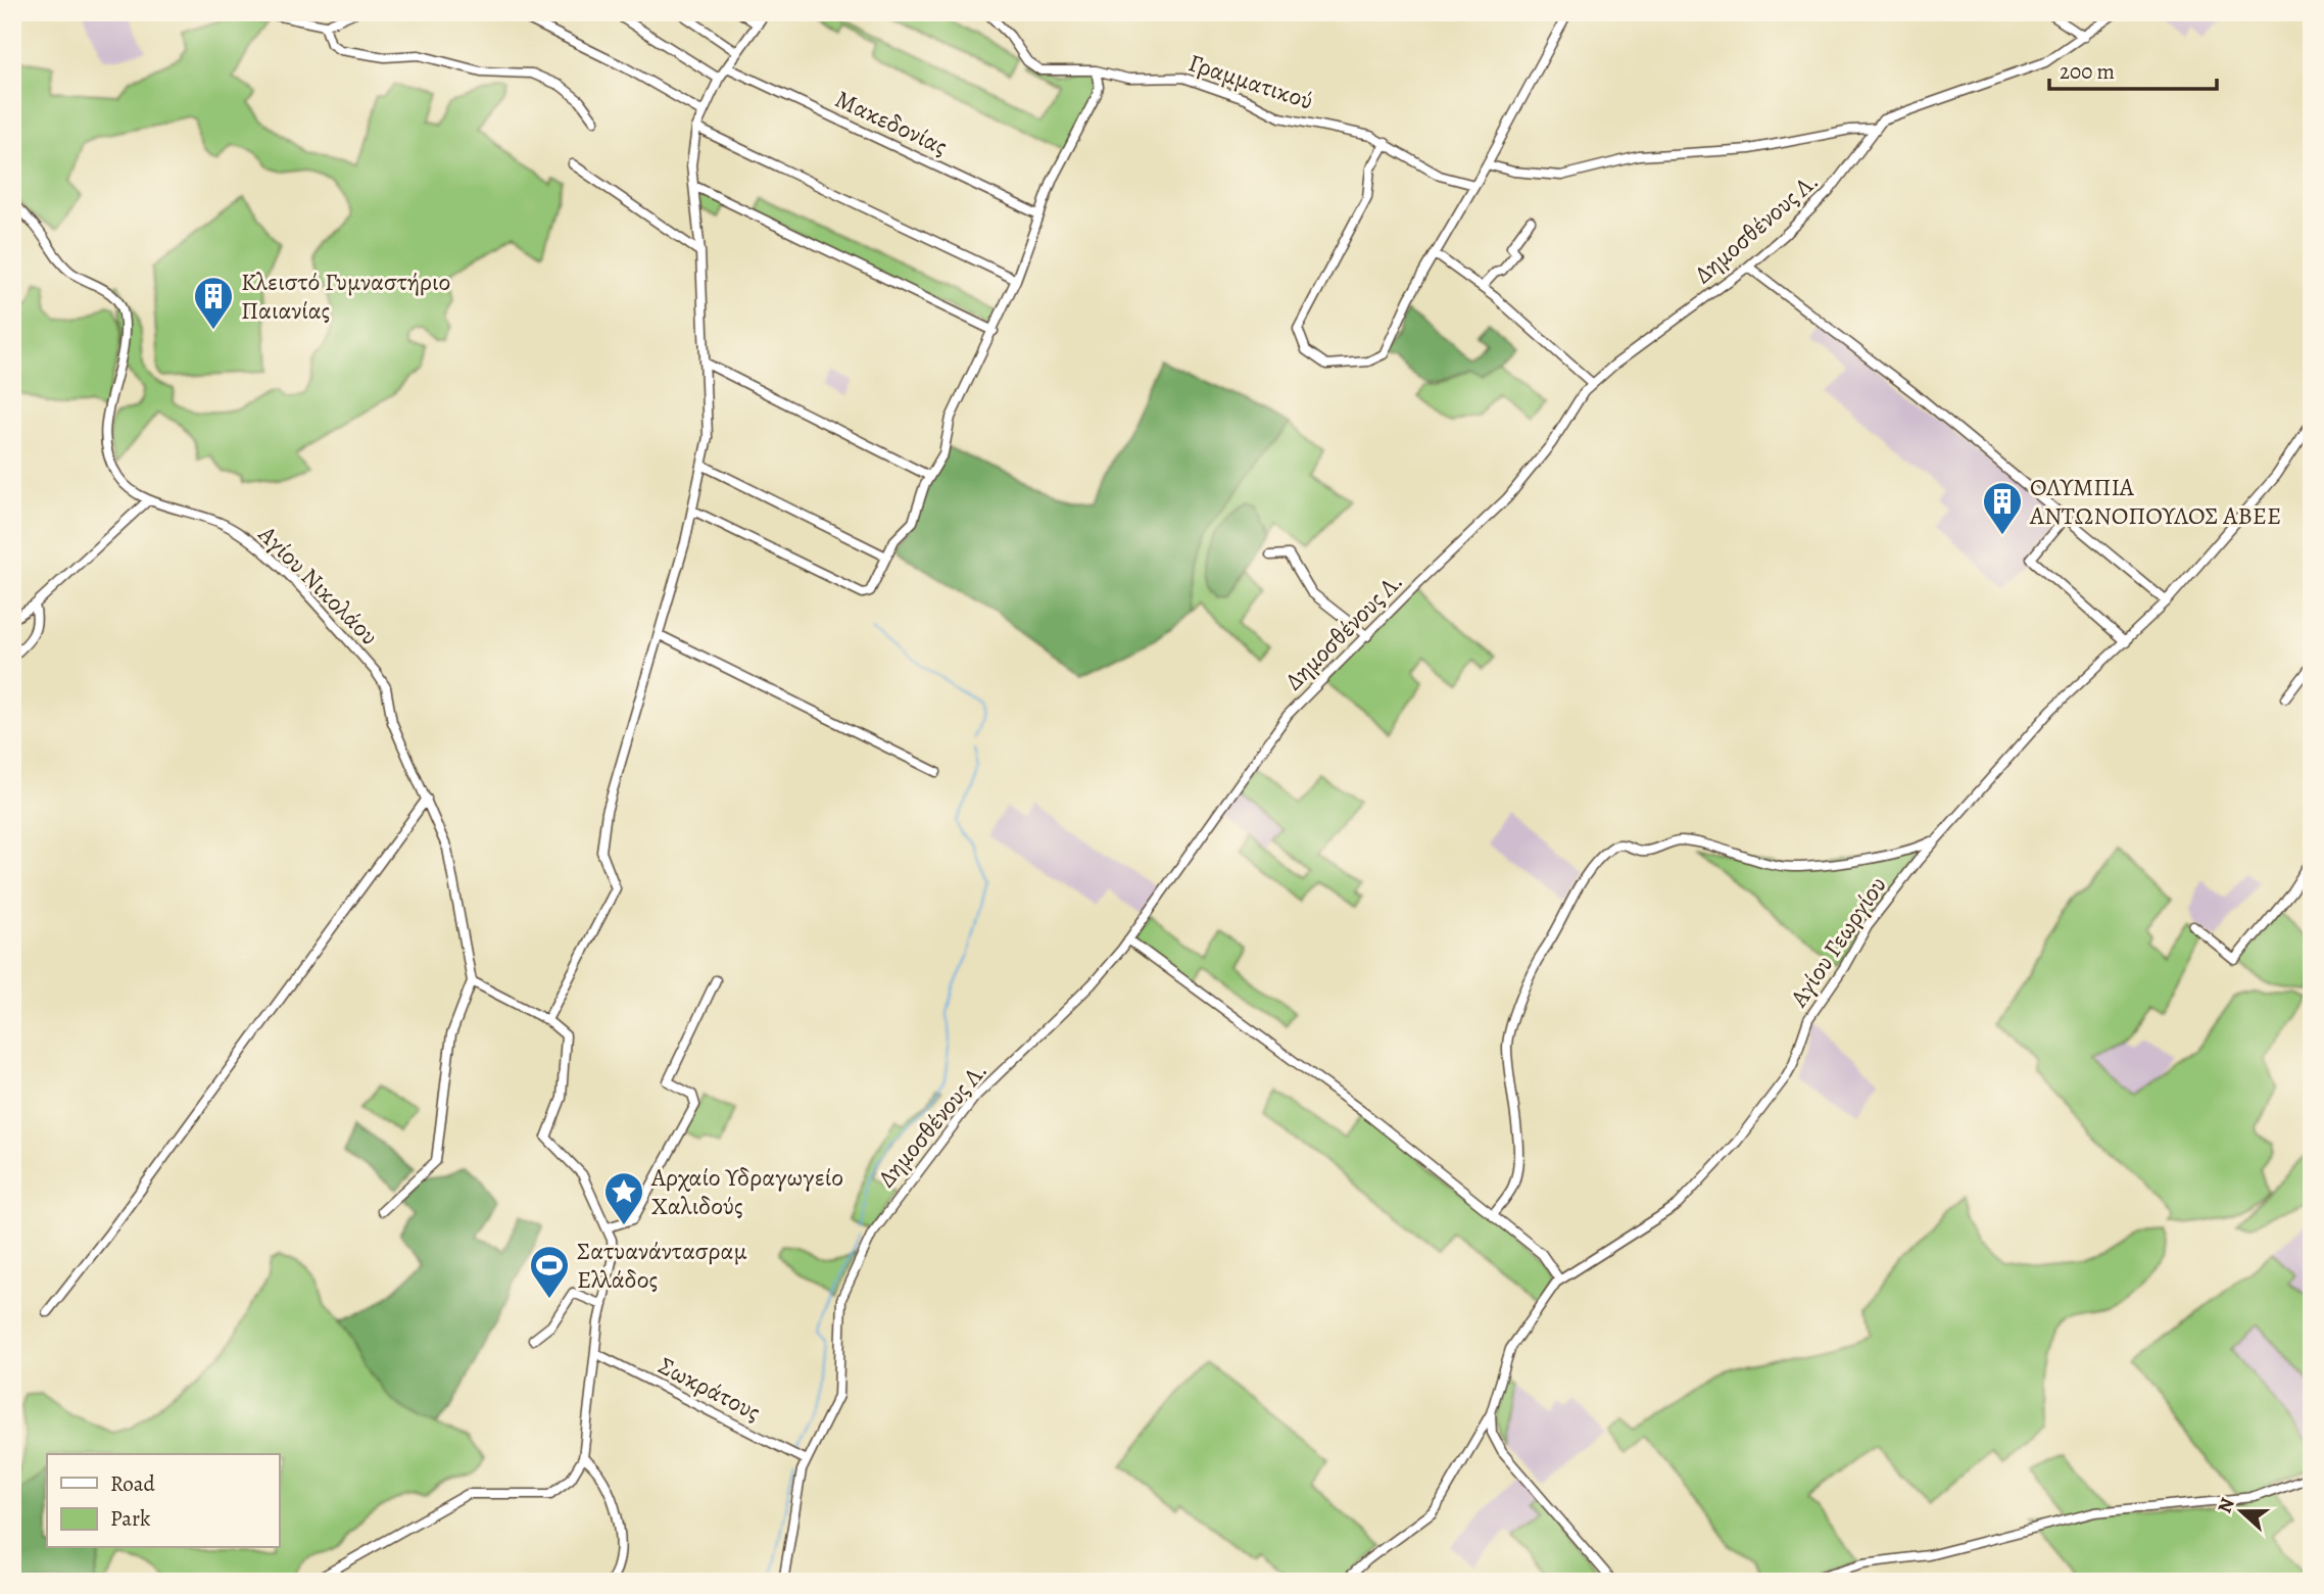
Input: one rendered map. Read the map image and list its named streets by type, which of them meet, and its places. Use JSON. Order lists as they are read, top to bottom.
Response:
{
  "streets": {
    "street": [
      "Γραμματικού",
      "Μακεδονίας",
      "Δημοσθένους Λ.",
      "Αγίου Νικολάου",
      "Αγίου Γεωργίου",
      "Σωκράτους"
    ]
  },
  "crossings": [
    ["Δημοσθένους Λ.", "Σωκράτους"]
  ],
  "places": {
    "building": ["Κλειστό Γυμναστήριο Παιανίας", "ΟΛΥΜΠΙΑ ΑΝΤΩΝΟΠΟΥΛΟΣ ΑΒΕΕ"],
    "place": ["Αρχαίο Υδραγωγείο Χαλιδούς"],
    "sports": ["Σατυανάντασραμ Ελλάδος"]
  },
  "legend": ["Road", "Park"],
  "scale_bar": "200 m",
  "north": "left"
}
